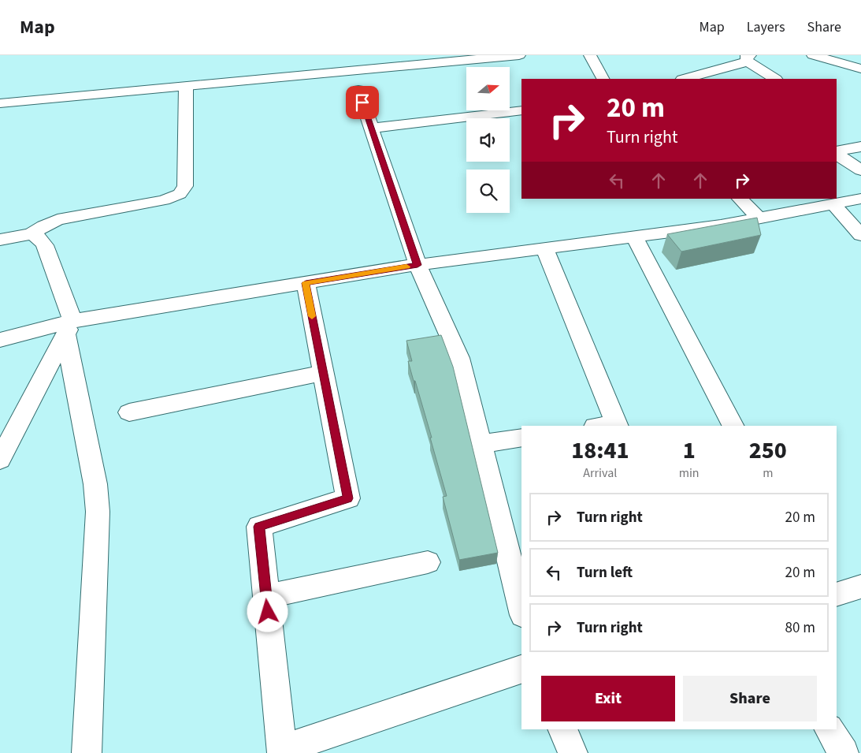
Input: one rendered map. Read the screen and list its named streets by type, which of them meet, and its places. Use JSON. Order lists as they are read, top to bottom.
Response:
{
  "north": "right",
  "page": {
    "header": "Map",
    "nav": ["Map", "Layers", "Share"],
    "turn": ["20 m", "Turn right"],
    "eta": [
      "18:41",
      "Arrival",
      "1",
      "min",
      "250",
      "m"
    ],
    "list": [
      {
        "name": "Turn right",
        "value": "20 m"
      },
      {
        "name": "Turn left",
        "value": "20 m"
      },
      {
        "name": "Turn right",
        "value": "80 m"
      }
    ],
    "buttons": ["Exit", "Share"]
  }
}
